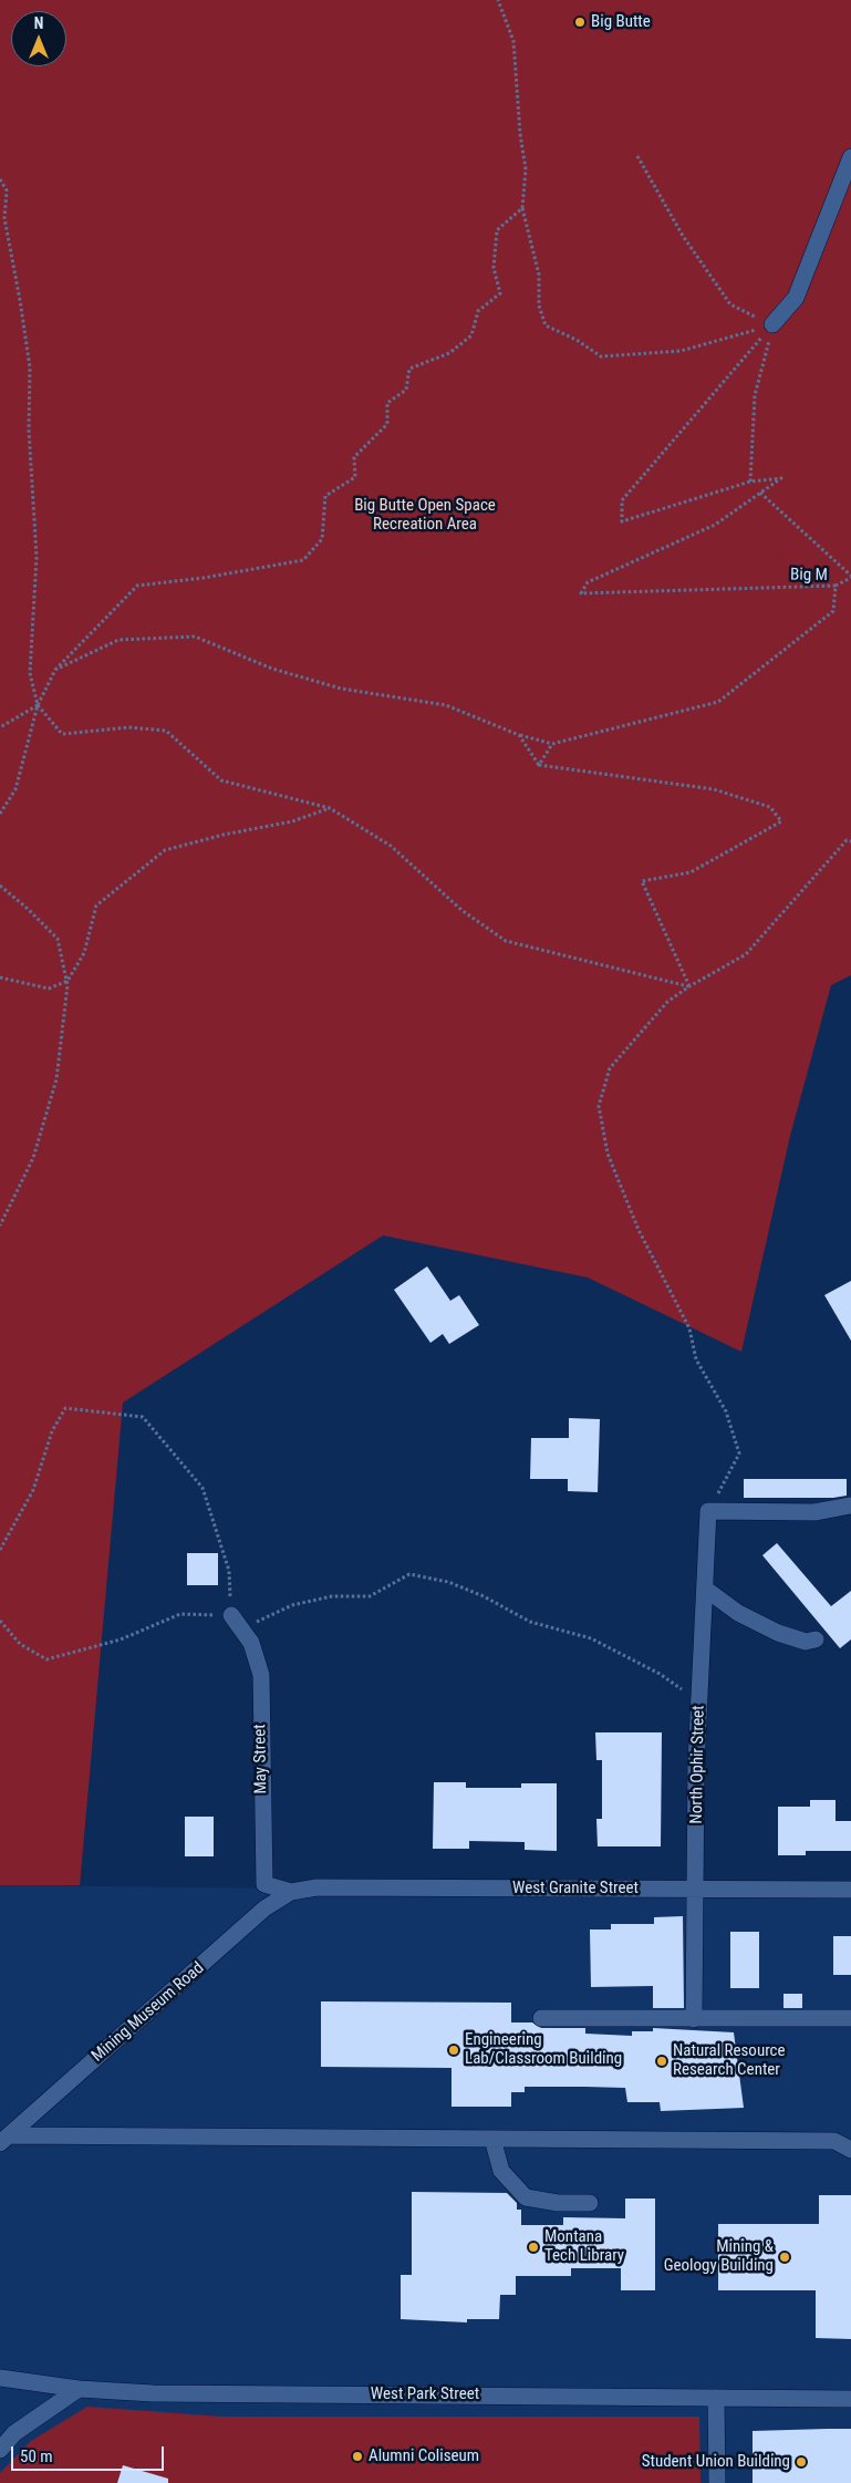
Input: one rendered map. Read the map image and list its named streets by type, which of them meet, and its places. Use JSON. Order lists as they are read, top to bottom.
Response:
{
  "streets": {
    "street": [
      "May Street",
      "North Ophir Street",
      "West Granite Street",
      "Mining Museum Road",
      "West Park Street"
    ],
    "path": ["Big M"]
  },
  "crossings": [
    ["May Street", "West Granite Street"],
    ["May Street", "Mining Museum Road"],
    ["North Ophir Street", "West Granite Street"],
    ["West Granite Street", "Mining Museum Road"]
  ],
  "parks": ["Big Butte Open Space Recreation Area"],
  "places": [
    "Big Butte",
    "Engineering Lab/Classroom Building",
    "Natural Resource Research Center",
    "Montana Tech Library",
    "Mining & Geology Building",
    "Alumni Coliseum",
    "Student Union Building"
  ],
  "scale_bar": "50 m",
  "north": "top"
}
